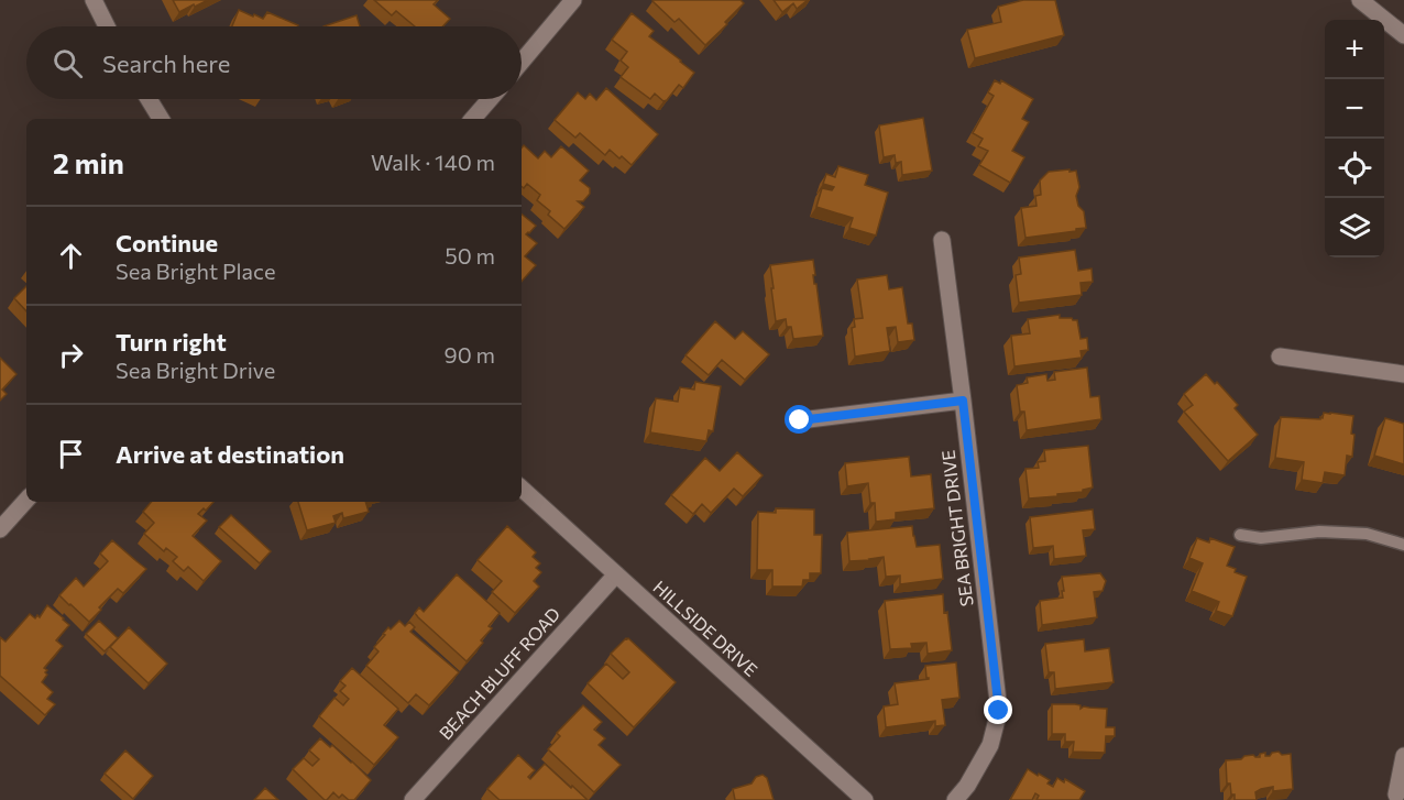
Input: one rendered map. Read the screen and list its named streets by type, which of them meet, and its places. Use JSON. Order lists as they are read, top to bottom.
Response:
{
  "streets": {
    "street": ["SEA BRIGHT DRIVE", "HILLSIDE DRIVE", "BEACH BLUFF ROAD"]
  },
  "crossings": [
    ["HILLSIDE DRIVE", "BEACH BLUFF ROAD"]
  ],
  "page": {
    "map_buttons": ["+", "−"],
    "search": "Search here",
    "heading": ["2 min", "Walk · 140 m"],
    "list": [
      ["Continue", "Sea Bright Place", "50 m"],
      ["Turn right", "Sea Bright Drive", "90 m"],
      "Arrive at destination"
    ]
  }
}
